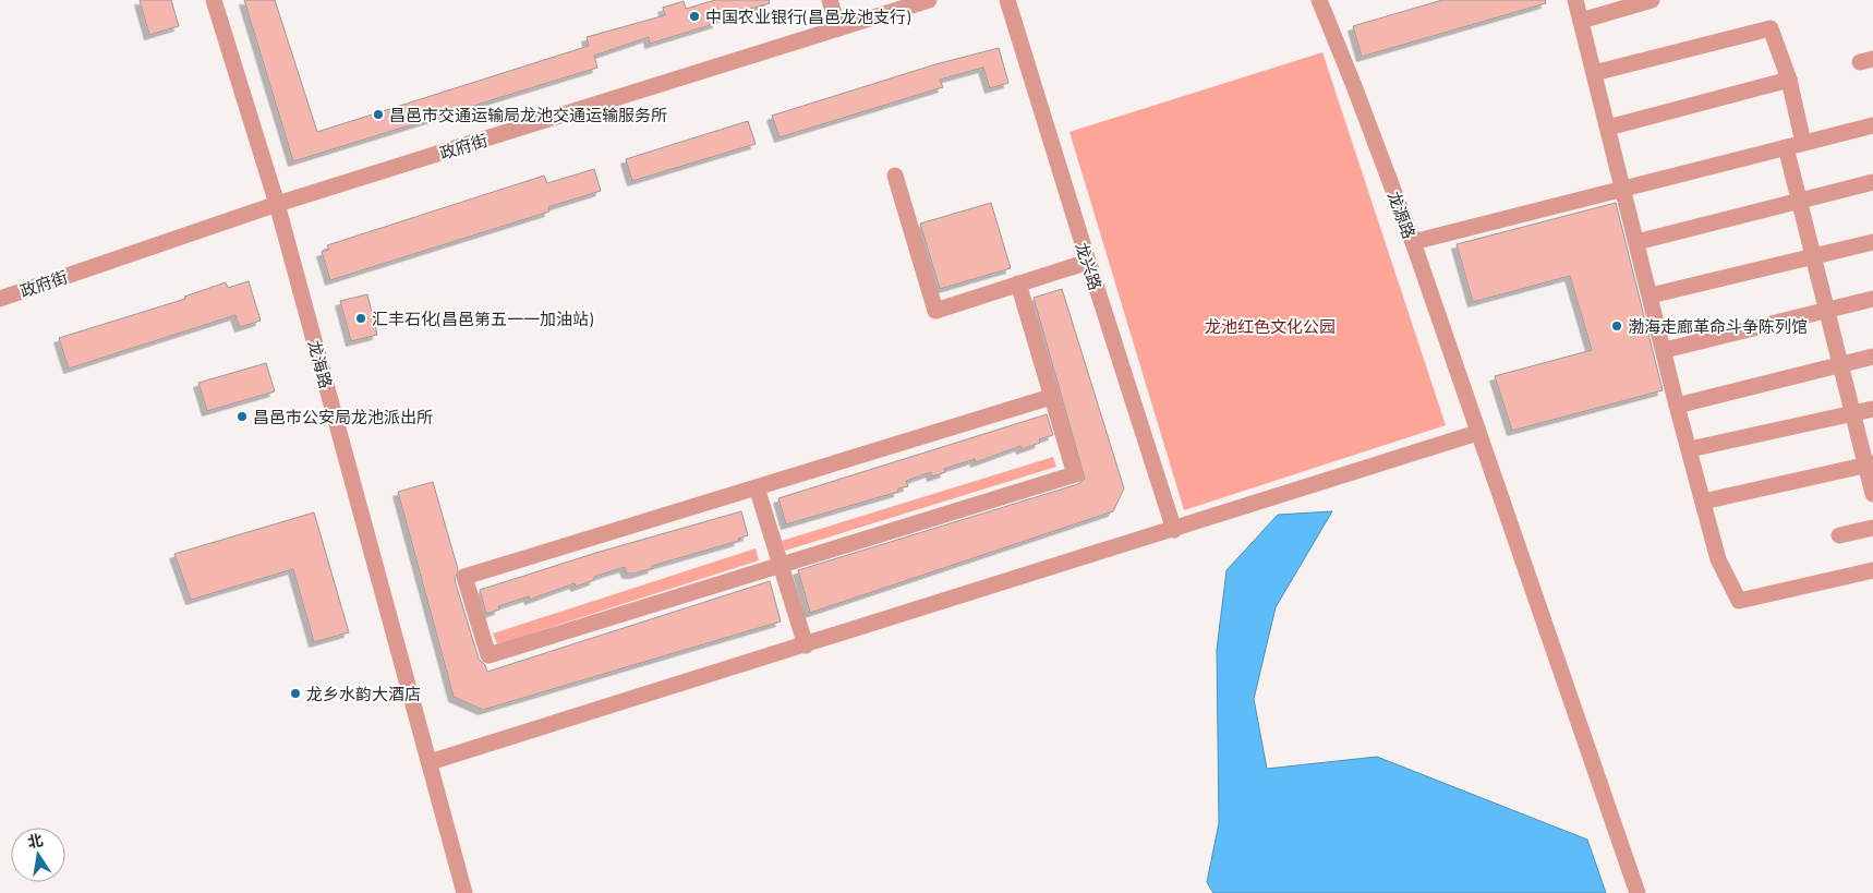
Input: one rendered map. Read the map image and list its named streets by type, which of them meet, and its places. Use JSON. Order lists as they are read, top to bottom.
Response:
{
  "streets": {
    "street": [
      "政府街",
      "龙源路",
      "龙兴路",
      "龙海路"
    ]
  },
  "crossings": [
    ["政府街", "龙海路"]
  ],
  "parks": ["龙池红色文化公园"],
  "places": [
    "中国农业银行(昌邑龙池支行)",
    "昌邑市交通运输局龙池交通运输服务所",
    "汇丰石化(昌邑第五一一加油站)",
    "渤海走廊革命斗争陈列馆",
    "昌邑市公安局龙池派出所",
    "龙乡水韵大酒店"
  ],
  "north": "top"
}
